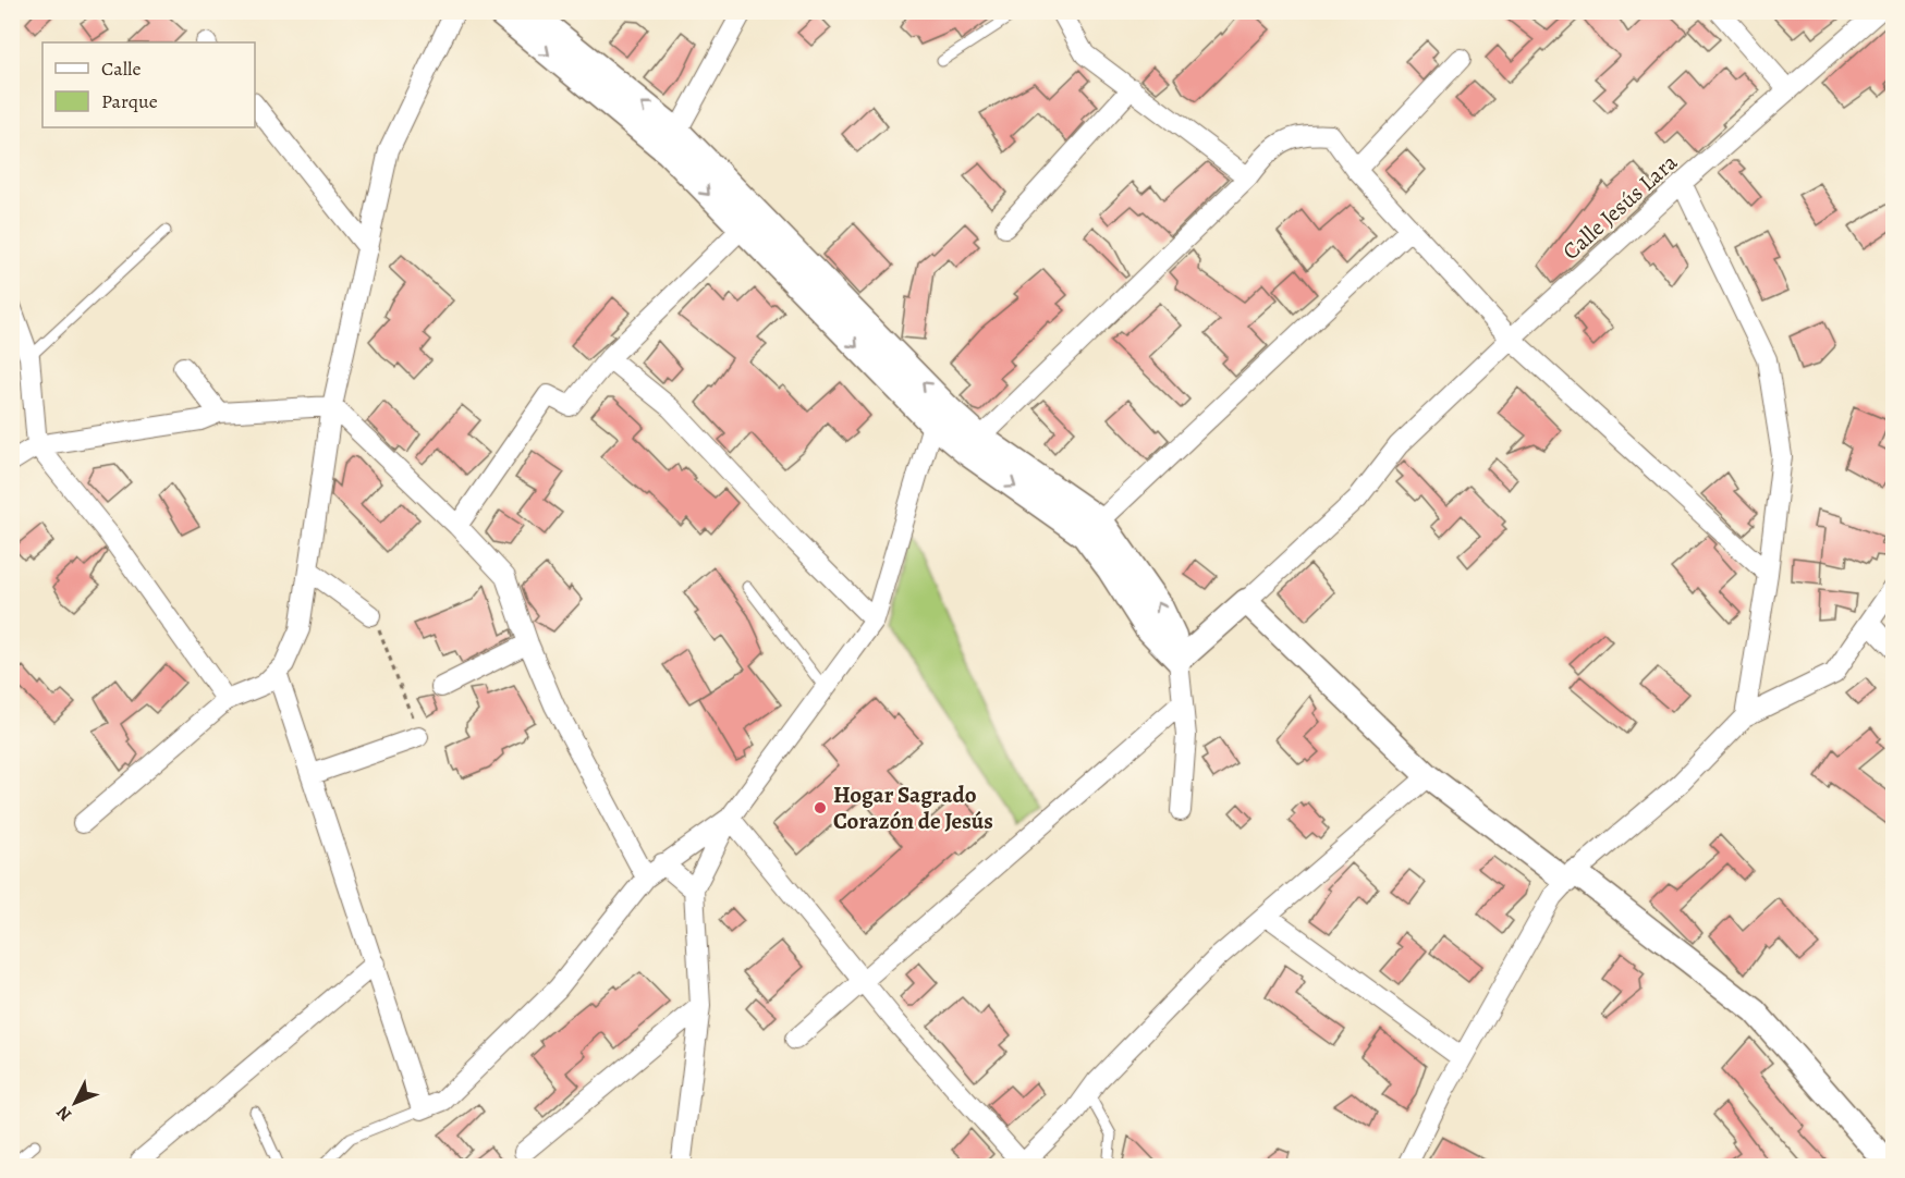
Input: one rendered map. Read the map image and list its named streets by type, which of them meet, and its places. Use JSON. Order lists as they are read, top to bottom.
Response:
{
  "streets": {
    "street": ["Calle Jesús Lara"]
  },
  "places": ["Hogar Sagrado Corazón de Jesús"],
  "legend": ["Calle", "Parque"],
  "north": "bottom left"
}
